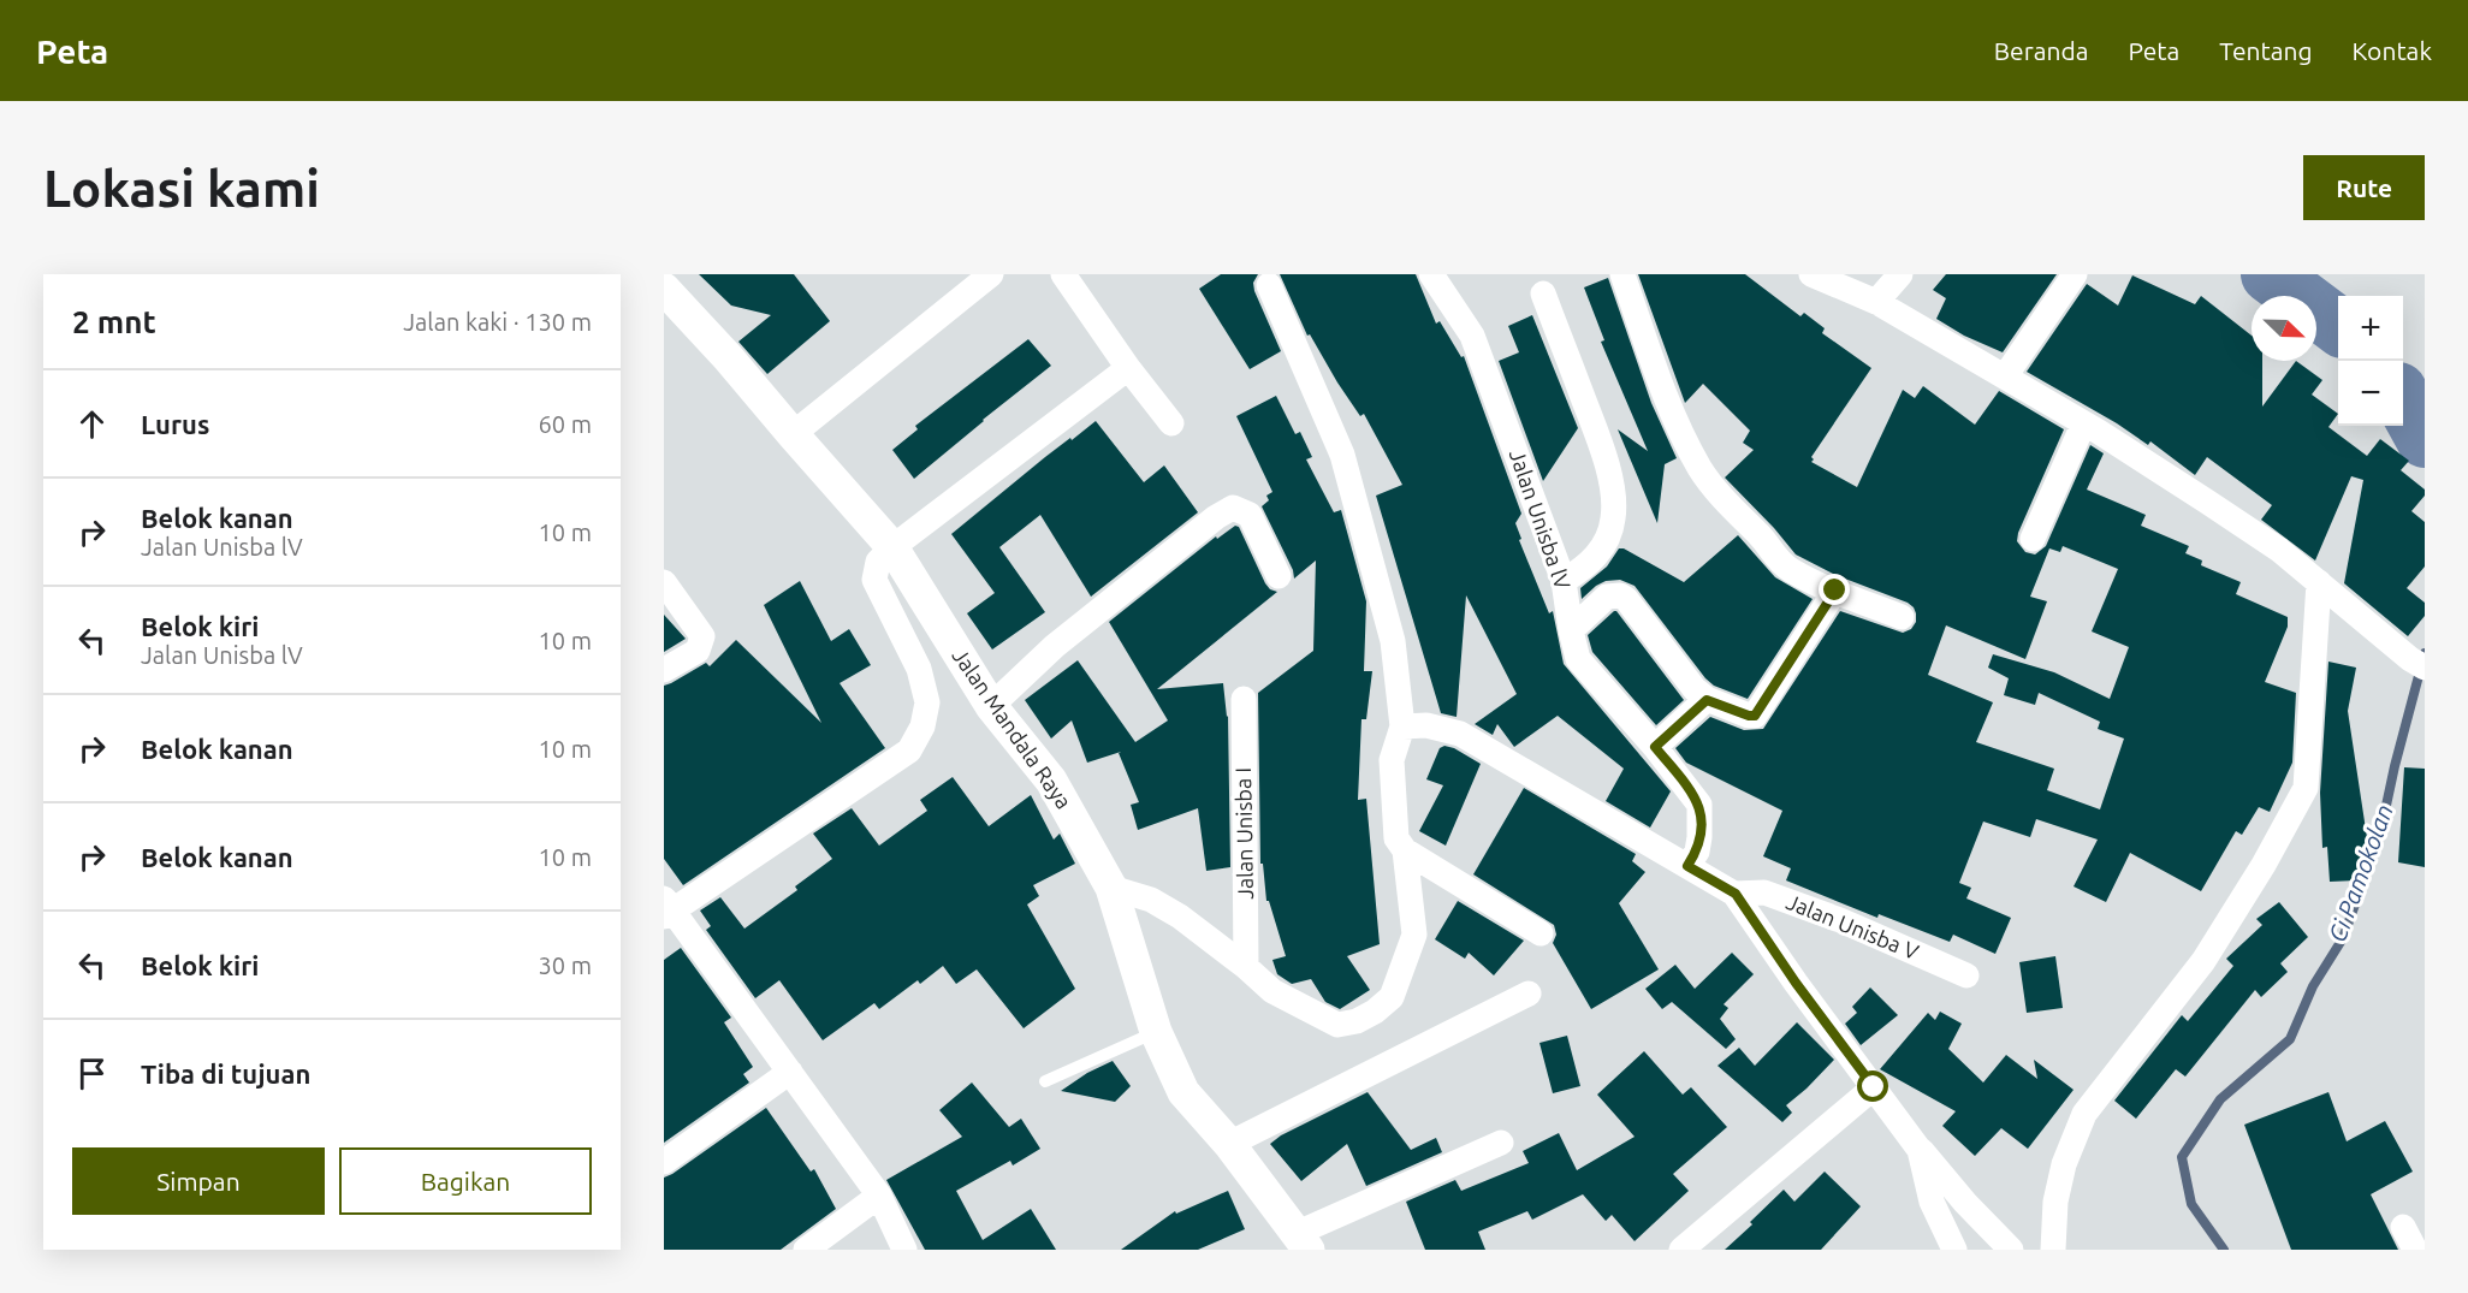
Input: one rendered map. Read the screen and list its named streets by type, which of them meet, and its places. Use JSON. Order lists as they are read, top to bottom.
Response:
{
  "streets": {
    "street": [
      "Jalan Unisba lV",
      "Jalan Mandala Raya",
      "Jalan Unisba I",
      "Jalan Unisba V"
    ]
  },
  "water": ["Ci Pamokolan"],
  "north": "bottom right",
  "page": {
    "header": "Peta",
    "nav": [
      "Beranda",
      "Peta",
      "Tentang",
      "Kontak"
    ],
    "buttons": [
      "Rute",
      ["Simpan", "Bagikan"]
    ],
    "title": "Lokasi kami",
    "heading": ["2 mnt", "Jalan kaki · 130 m"],
    "map_buttons": ["+", "−"],
    "list": [
      ["Lurus", "60 m"],
      ["Belok kanan", "Jalan Unisba lV", "10 m"],
      ["Belok kiri", "Jalan Unisba lV", "10 m"],
      ["Belok kanan", "10 m"],
      ["Belok kanan", "10 m"],
      ["Belok kiri", "30 m"],
      "Tiba di tujuan"
    ]
  }
}
